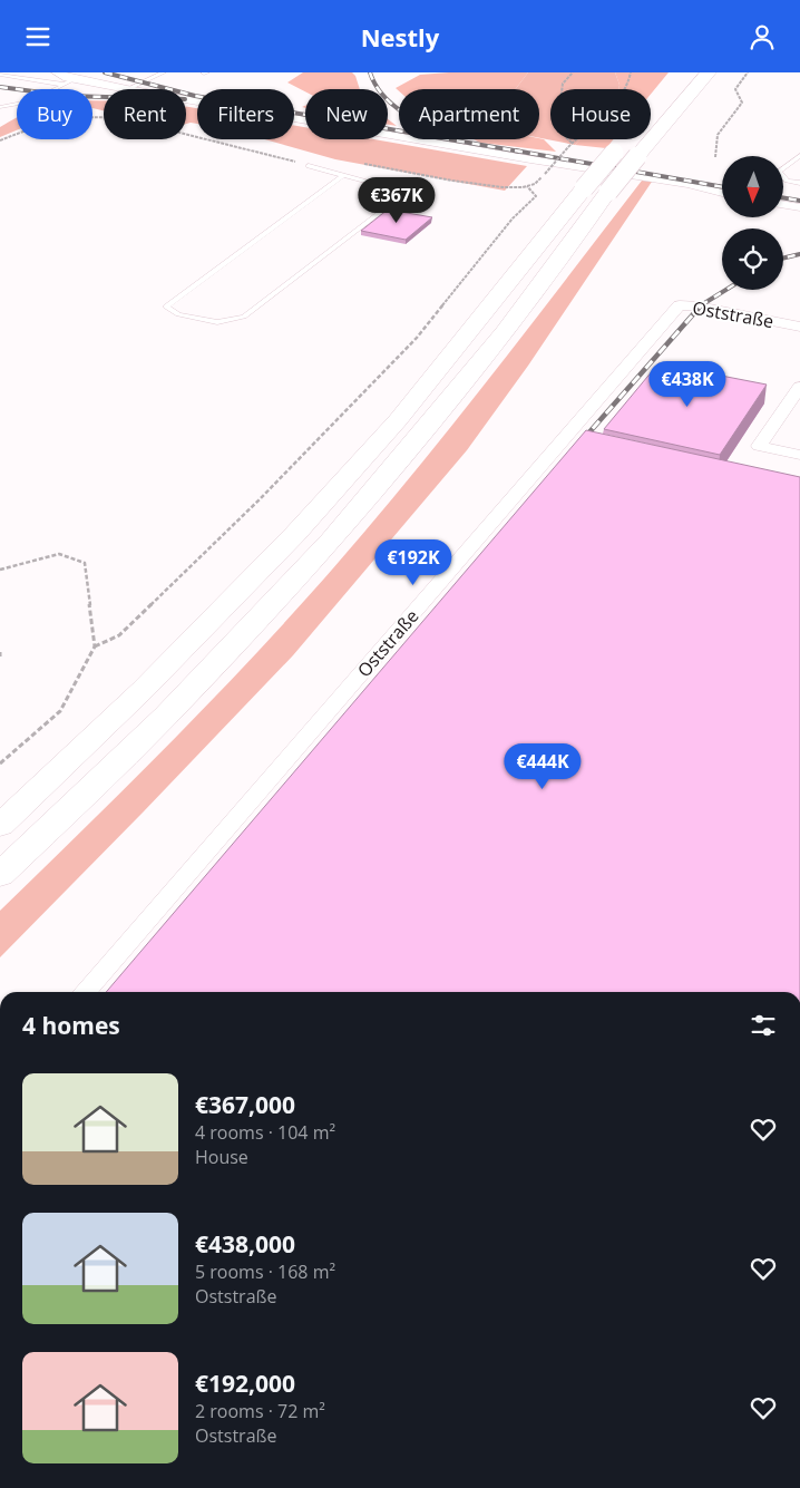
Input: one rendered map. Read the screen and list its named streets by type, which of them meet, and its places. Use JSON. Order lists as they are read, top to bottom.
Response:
{
  "streets": {
    "street": ["Oststraße"]
  },
  "north": "bottom",
  "page": {
    "header": "Nestly",
    "chip": [
      "Buy",
      "Rent",
      "Filters",
      "New",
      "Apartment",
      "House"
    ],
    "price": [
      "€367K",
      "€438K",
      "€192K",
      "€444K"
    ],
    "heading": "4 homes",
    "list": [
      {
        "name": "€367,000",
        "note": "4 rooms · 104 m² · House"
      },
      {
        "name": "€438,000",
        "note": "5 rooms · 168 m² · Oststraße"
      },
      {
        "name": "€192,000",
        "note": "2 rooms · 72 m² · Oststraße"
      }
    ]
  }
}
